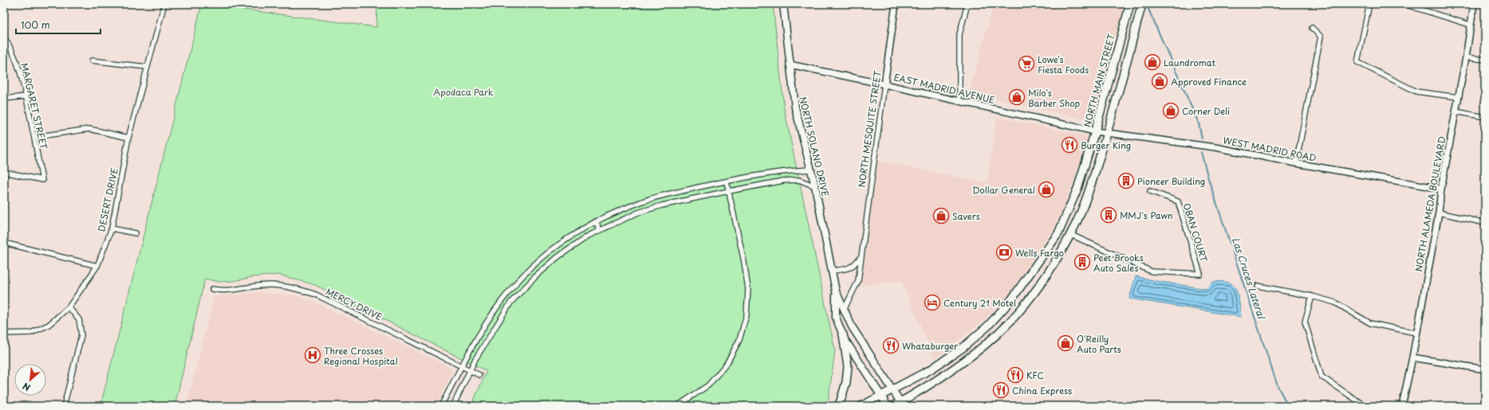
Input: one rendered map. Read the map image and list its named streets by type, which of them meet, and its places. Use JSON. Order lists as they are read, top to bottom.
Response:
{
  "streets": {
    "main road": ["NORTH MAIN STREET", "NORTH SOLANO DRIVE"],
    "street": [
      "EAST MADRID AVENUE",
      "MARGARET STREET",
      "NORTH MESQUITE STREET",
      "WEST MADRID ROAD",
      "DESERT DRIVE",
      "NORTH ALAMEDA BOULEVARD",
      "OBAN COURT",
      "MERCY DRIVE"
    ]
  },
  "crossings": [
    ["NORTH MAIN STREET", "EAST MADRID AVENUE"],
    ["NORTH MAIN STREET", "NORTH SOLANO DRIVE"],
    ["NORTH MAIN STREET", "WEST MADRID ROAD"],
    ["EAST MADRID AVENUE", "NORTH MESQUITE STREET"],
    ["EAST MADRID AVENUE", "NORTH SOLANO DRIVE"],
    ["EAST MADRID AVENUE", "WEST MADRID ROAD"],
    ["NORTH MESQUITE STREET", "NORTH SOLANO DRIVE"],
    ["WEST MADRID ROAD", "NORTH ALAMEDA BOULEVARD"]
  ],
  "water": ["Las Cruces Lateral"],
  "parks": ["Apodaca Park"],
  "places": {
    "shop": [
      "Laundromat",
      "Approved Finance",
      "Milo's Barber Shop",
      "Corner Deli",
      "Dollar General",
      "Savers",
      "O'Reilly Auto Parts"
    ],
    "supermarket": ["Lowe's Fiesta Foods"],
    "restaurant": [
      "Burger King",
      "Whataburger",
      "KFC",
      "China Express"
    ],
    "building": ["Pioneer Building", "MMJ's Pawn", "Peet Brooks Auto Sales"],
    "bank": ["Wells Fargo"],
    "hotel": ["Century 21 Motel"],
    "hospital": ["Three Crosses Regional Hospital"]
  },
  "scale_bar": "100 m",
  "north": "bottom left"
}
